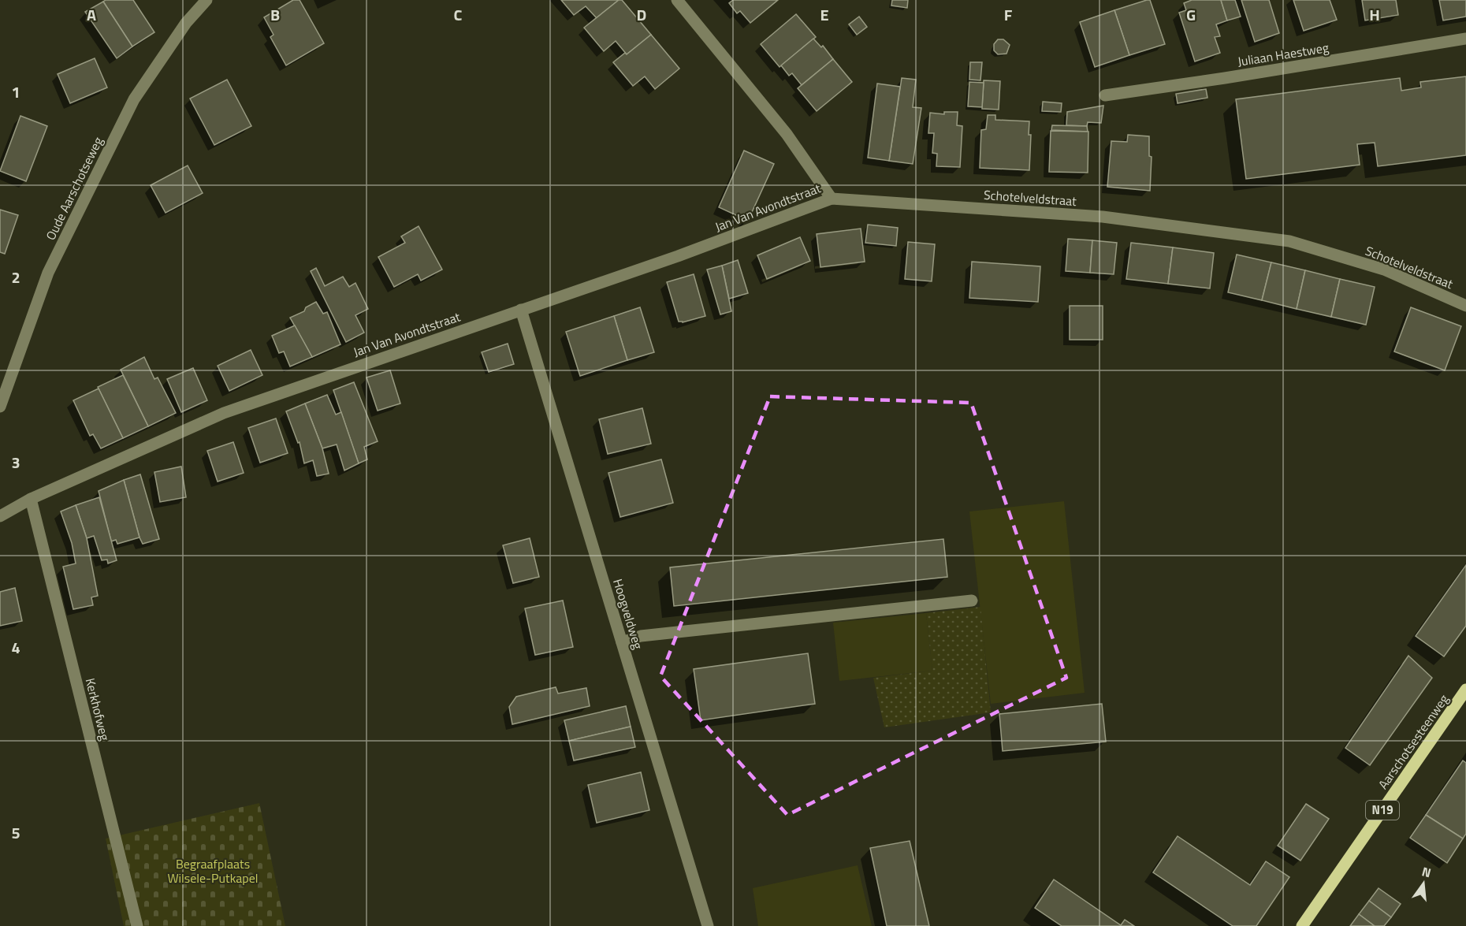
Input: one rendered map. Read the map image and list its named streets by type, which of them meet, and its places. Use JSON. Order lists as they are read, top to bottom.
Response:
{
  "streets": {
    "main road": ["Aarschotsesteenweg", "N19"],
    "street": [
      "Juliaan Haestweg",
      "Oude Aarschotseweg",
      "Schotelveldstraat",
      "Jan Van Avondtstraat",
      "Hoogveldweg",
      "Kerkhofweg"
    ]
  },
  "crossings": [
    ["Schotelveldstraat", "Jan Van Avondtstraat"],
    ["Jan Van Avondtstraat", "Hoogveldweg"],
    ["Jan Van Avondtstraat", "Kerkhofweg"]
  ],
  "parks": ["Begraafplaats Wilsele-Putkapel"],
  "north": "top",
  "grid": {
    "columns": [
      "A",
      "B",
      "C",
      "D",
      "E",
      "F",
      "G",
      "H"
    ],
    "rows": [
      "1",
      "2",
      "3",
      "4",
      "5"
    ]
  }
}
